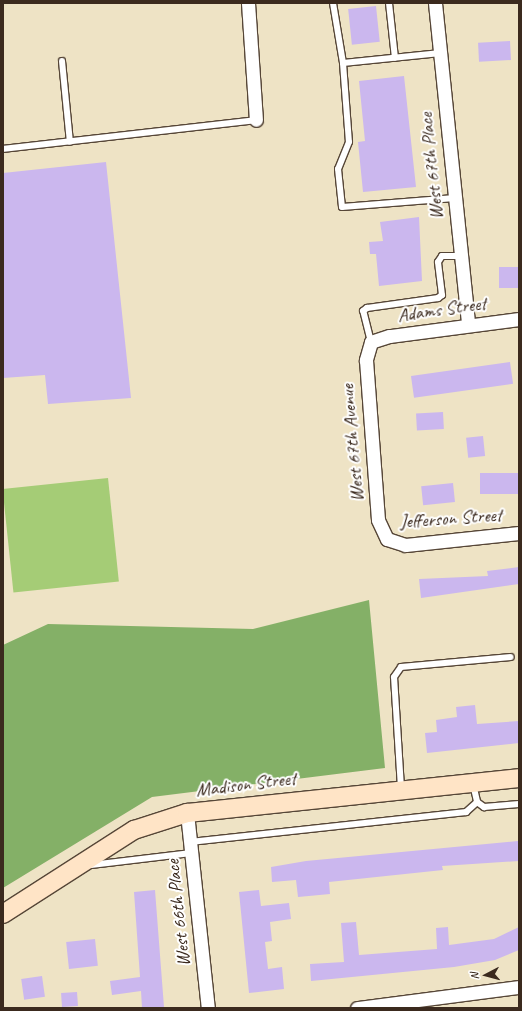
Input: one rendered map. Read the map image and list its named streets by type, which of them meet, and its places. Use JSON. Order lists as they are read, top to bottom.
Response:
{
  "streets": {
    "street": [
      "West 67th Place",
      "Adams Street",
      "West 67th Avenue",
      "Jefferson Street",
      "Madison Street",
      "West 66th Place"
    ]
  },
  "crossings": [
    ["West 67th Place", "Adams Street"],
    ["Adams Street", "West 67th Avenue"],
    ["West 67th Avenue", "Jefferson Street"],
    ["Madison Street", "West 66th Place"]
  ],
  "north": "left"
}
